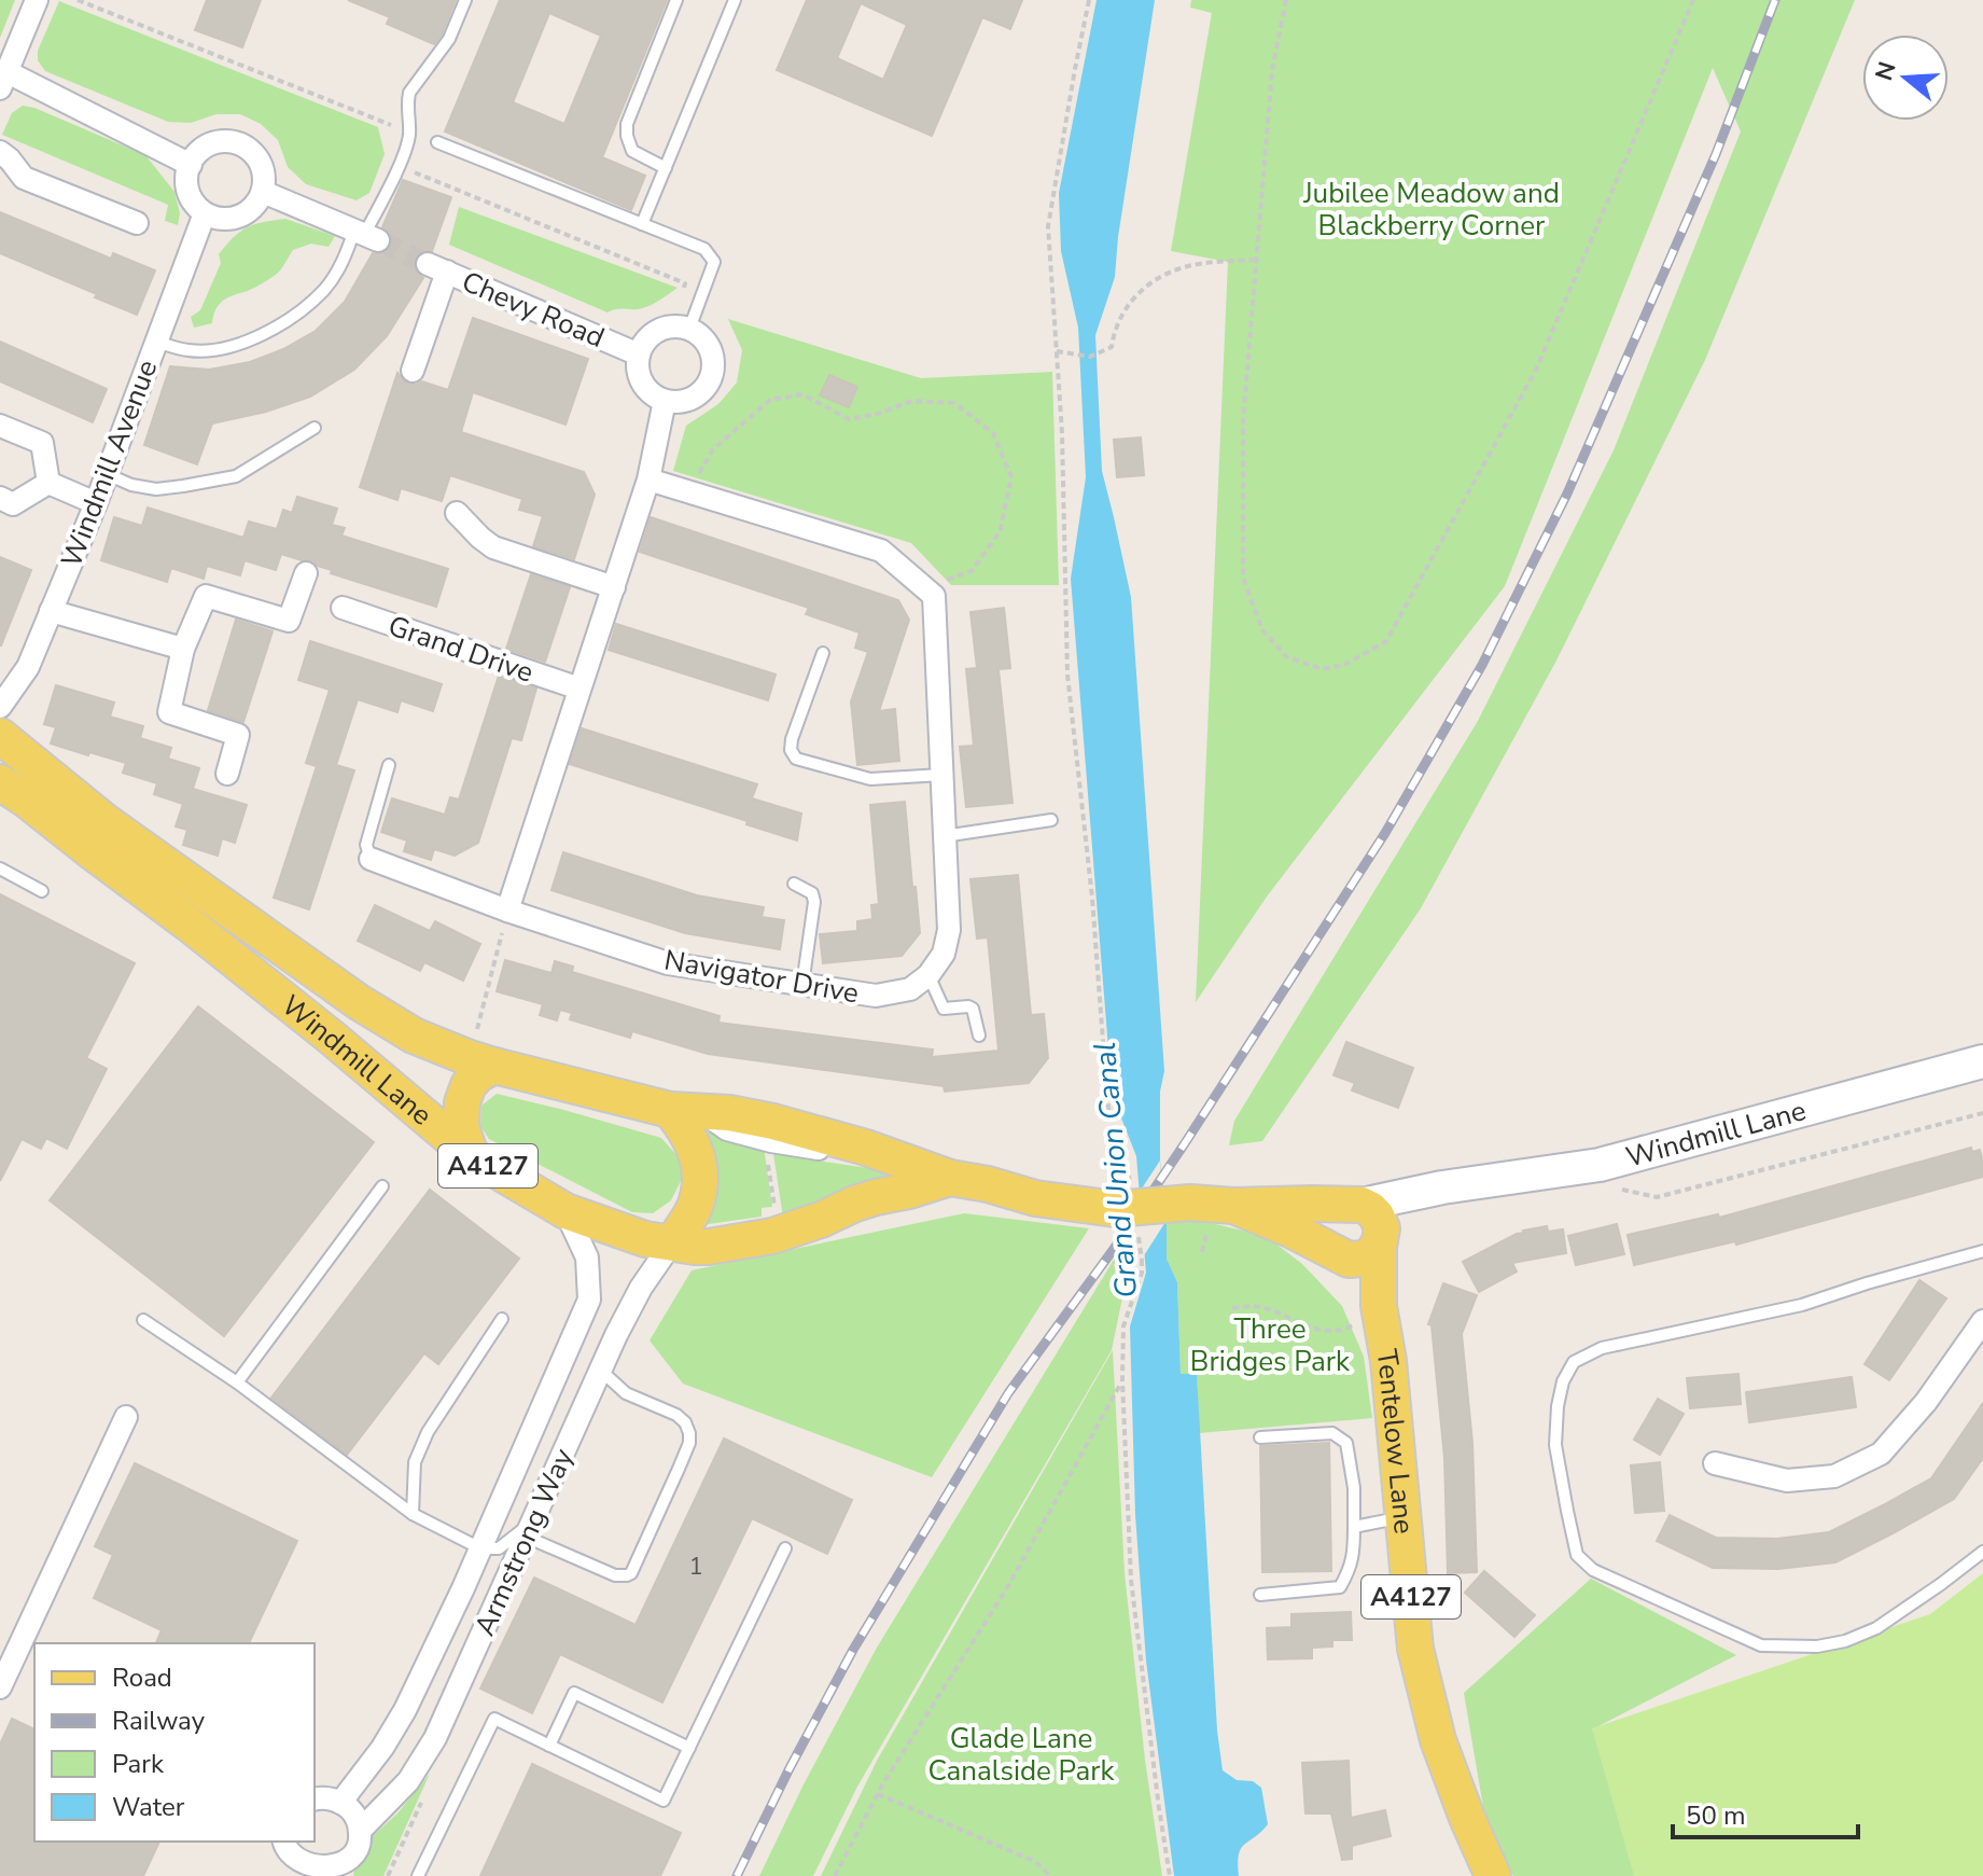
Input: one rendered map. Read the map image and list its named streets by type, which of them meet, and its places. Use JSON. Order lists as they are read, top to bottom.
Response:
{
  "streets": {
    "main road": ["Windmill Lane", "A4127", "Tentelow Lane"],
    "street": [
      "Chevy Road",
      "Windmill Avenue",
      "Grand Drive",
      "Navigator Drive",
      "Armstrong Way"
    ]
  },
  "crossings": [
    ["Windmill Lane", "Tentelow Lane"],
    ["Windmill Lane", "Armstrong Way"]
  ],
  "water": ["Grand Union Canal"],
  "parks": ["Jubilee Meadow and Blackberry Corner", "Three Bridges Park", "Glade Lane Canalside Park"],
  "house_numbers": ["1"],
  "legend": [
    "Road",
    "Railway",
    "Park",
    "Water"
  ],
  "scale_bar": "50 m",
  "north": "left"
}
